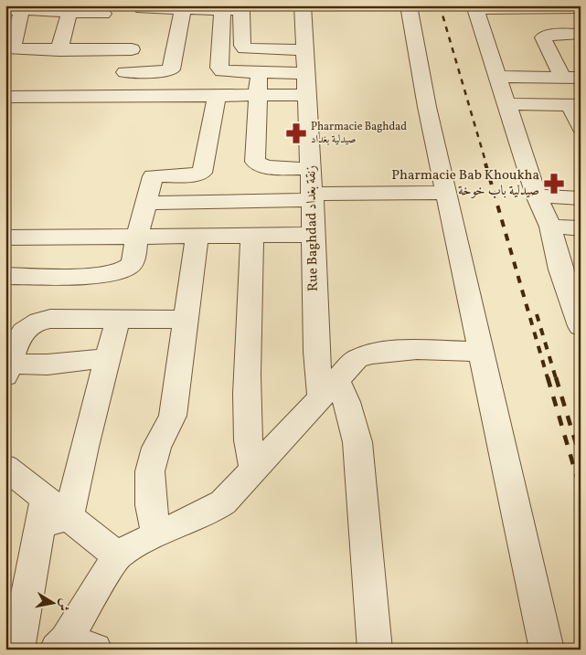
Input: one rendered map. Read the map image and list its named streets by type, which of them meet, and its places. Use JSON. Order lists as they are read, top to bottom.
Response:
{
  "streets": {
    "street": ["Rue Baghdad زنقة بغداد"]
  },
  "places": {
    "pharmacy": ["Pharmacie Baghdad صيدلية بغداد", "Pharmacie Bab Khoukha صيدلية باب خوخة"]
  },
  "north": "right"
}
